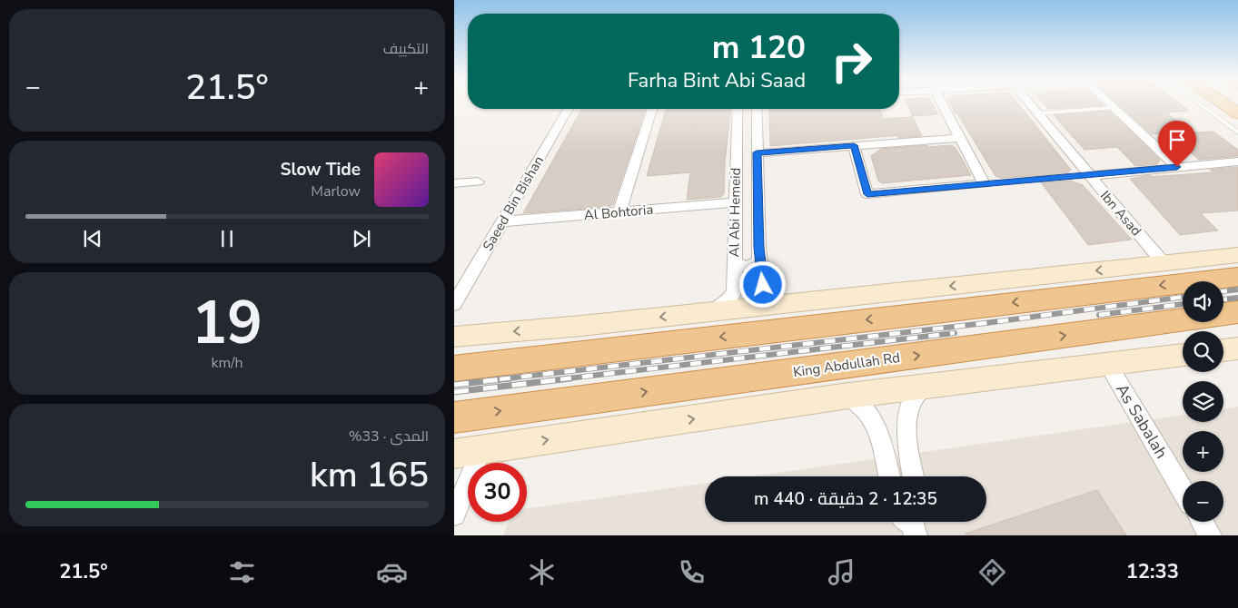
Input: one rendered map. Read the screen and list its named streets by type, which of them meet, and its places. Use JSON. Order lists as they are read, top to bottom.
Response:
{
  "streets": {
    "highway": ["King Abdullah Rd"],
    "street": [
      "Saeed Bin Bishan",
      "Al Bohtoria",
      "Al Abi Hemeid",
      "Ibn Asad",
      "As Sabalah"
    ]
  },
  "crossings": [
    ["Saeed Bin Bishan", "Al Bohtoria"],
    ["Al Bohtoria", "Al Abi Hemeid"]
  ],
  "page": {
    "tile": [
      "التكييف",
      ["19", "km/h"],
      ["المدى · 33%", "165 km"]
    ],
    "turn": ["120 m", "Farha Bint Abi Saad"],
    "heat": ["−", "21.5°", "+"],
    "song": ["Slow Tide", "Marlow"],
    "map_buttons": ["+", "−"],
    "limit": "30",
    "trip": "12:35 · 2 دقيقة · 440 m",
    "tabs": ["12:33", "21.5°"]
  }
}
